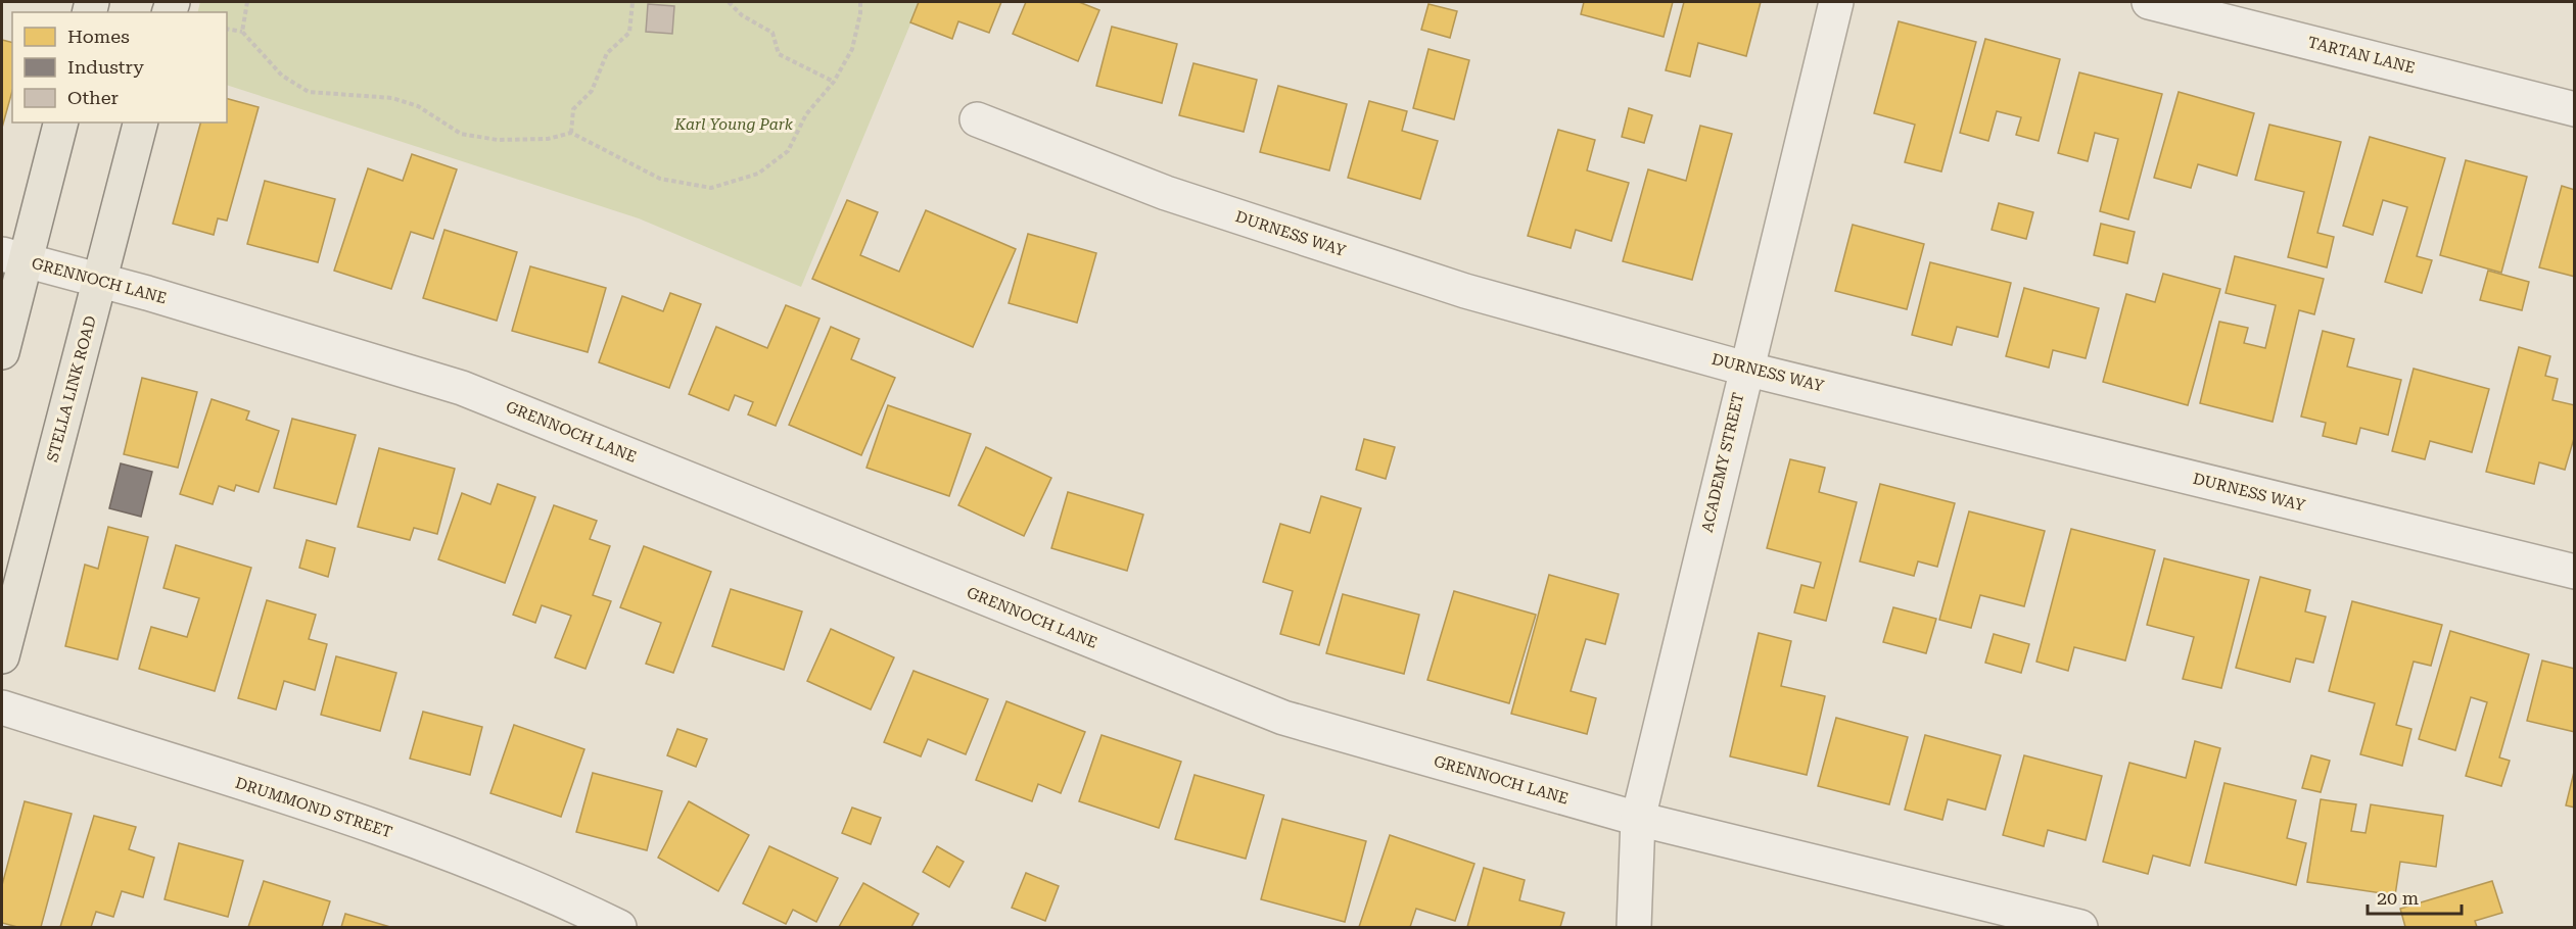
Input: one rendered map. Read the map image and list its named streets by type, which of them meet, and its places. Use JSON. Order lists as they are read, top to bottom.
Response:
{
  "streets": {
    "main road": ["STELLA LINK ROAD"],
    "street": [
      "TARTAN LANE",
      "DURNESS WAY",
      "GRENNOCH LANE",
      "ACADEMY STREET",
      "DRUMMOND STREET"
    ]
  },
  "crossings": [
    ["DURNESS WAY", "ACADEMY STREET"],
    ["GRENNOCH LANE", "STELLA LINK ROAD"],
    ["GRENNOCH LANE", "ACADEMY STREET"]
  ],
  "parks": ["Karl Young Park"],
  "legend": ["Homes", "Industry", "Other"],
  "scale_bar": "20 m"
}
